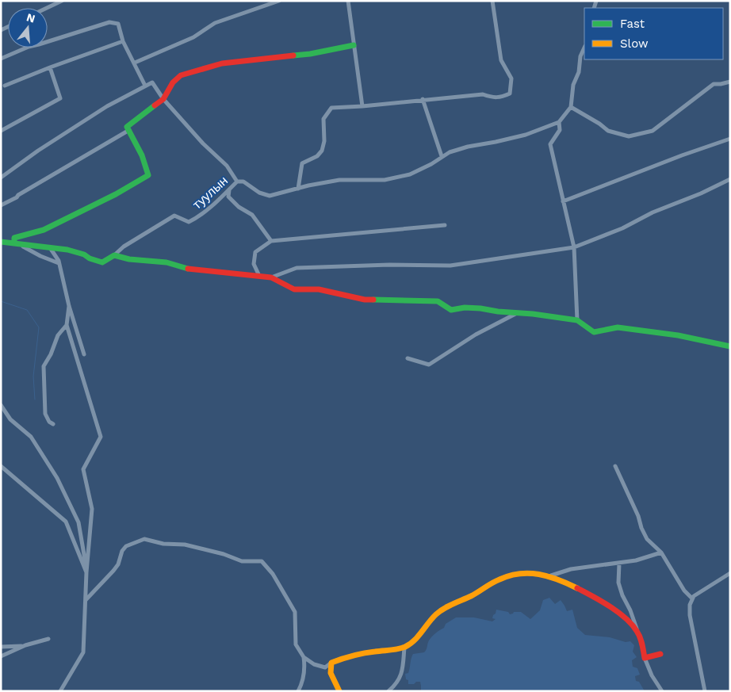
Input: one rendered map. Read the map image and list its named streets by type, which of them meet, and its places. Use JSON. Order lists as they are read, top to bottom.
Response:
{
  "streets": {
    "street": ["туулын"]
  },
  "legend": ["Fast", "Slow"],
  "north": "top"
}
